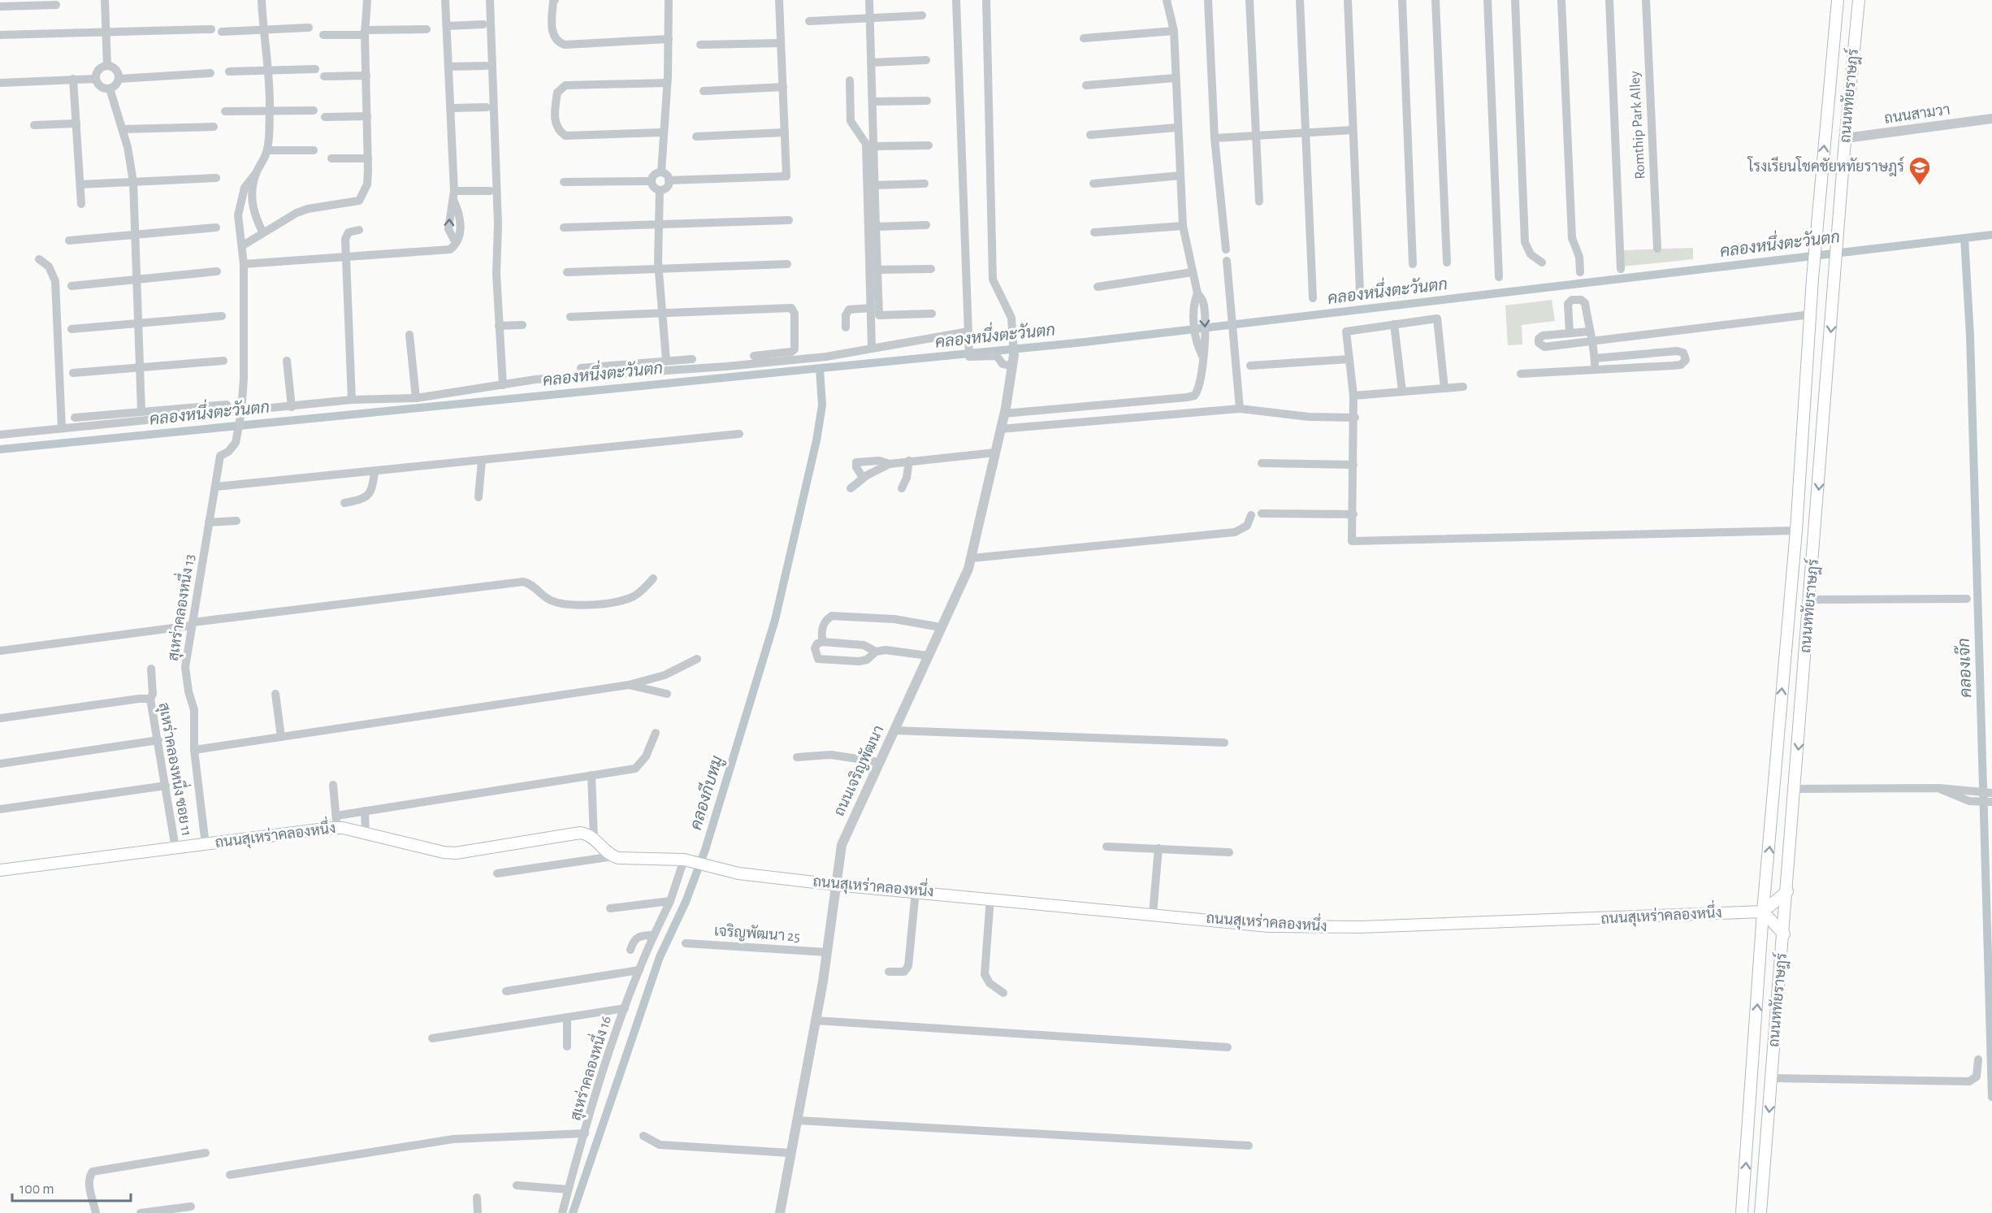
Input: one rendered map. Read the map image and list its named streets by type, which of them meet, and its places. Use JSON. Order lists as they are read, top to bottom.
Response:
{
  "streets": {
    "main road": ["ถนนหทัยราษฎร์", "ถนนสุเหร่าคลองหนึ่ง"],
    "street": [
      "ถนนสามวา",
      "Romthip Park Alley",
      "สุเหร่าคลองหนึ่ง 13",
      "สุเหร่าคลองหนึ่ง ซอย 11",
      "ถนนเจริญพัฒนา",
      "เจริญพัฒนา 25",
      "สุเหร่าคลองหนึ่ง 16"
    ]
  },
  "crossings": [
    ["ถนนหทัยราษฎร์", "ถนนสามวา"],
    ["ถนนหทัยราษฎร์", "ถนนสุเหร่าคลองหนึ่ง"],
    ["สุเหร่าคลองหนึ่ง 13", "ถนนสุเหร่าคลองหนึ่ง"],
    ["สุเหร่าคลองหนึ่ง ซอย 11", "ถนนสุเหร่าคลองหนึ่ง"],
    ["ถนนเจริญพัฒนา", "ถนนสุเหร่าคลองหนึ่ง"],
    ["ถนนเจริญพัฒนา", "เจริญพัฒนา 25"],
    ["ถนนสุเหร่าคลองหนึ่ง", "สุเหร่าคลองหนึ่ง 16"]
  ],
  "water": ["คลองหนึ่งตะวันตก", "คลองเจ๊ก", "คลองกีบหมู"],
  "places": {
    "school or university": ["โรงเรียนโชคชัยหทัยราษฎร์"]
  },
  "scale_bar": "100 m"
}
